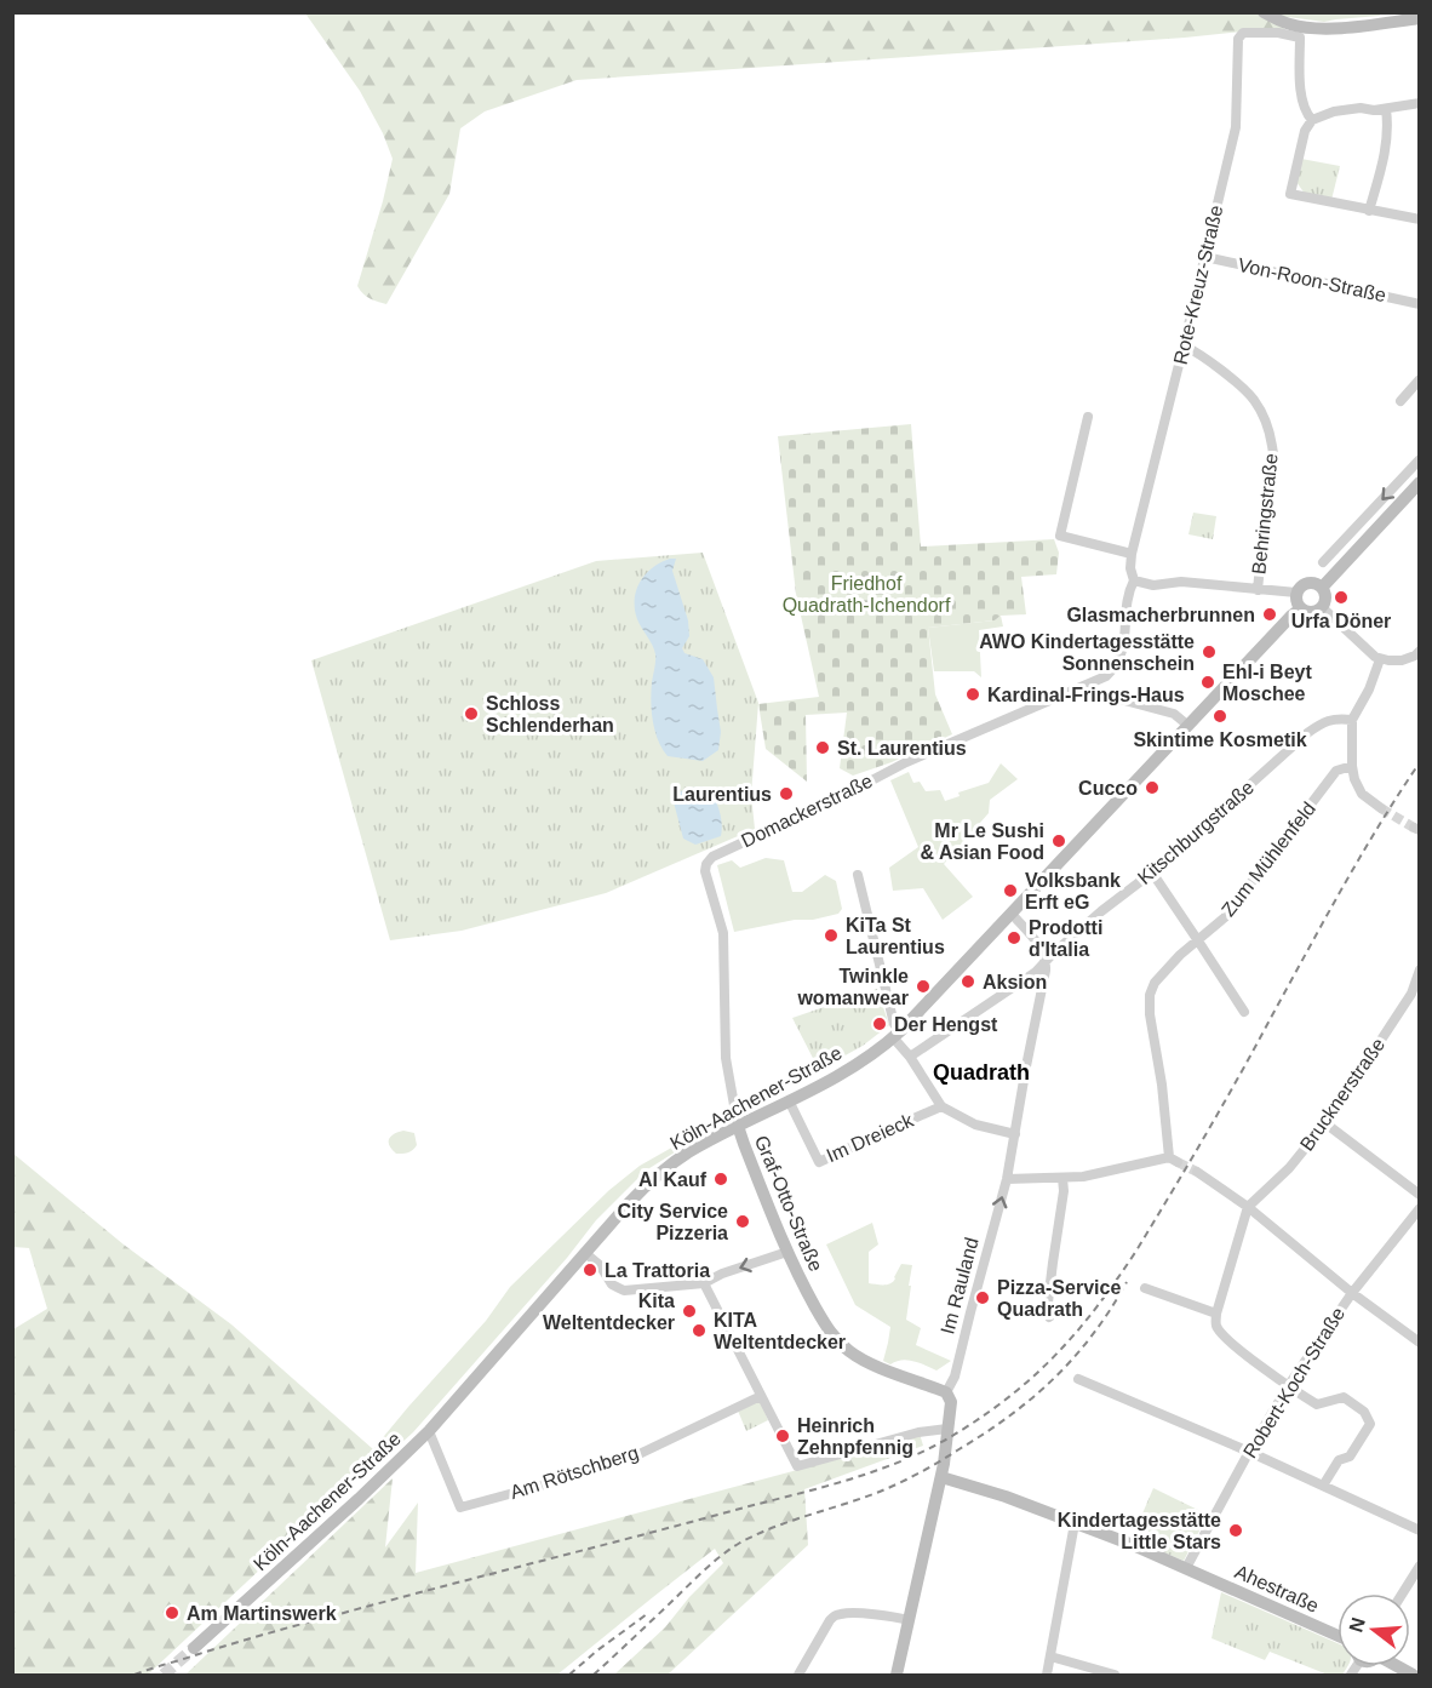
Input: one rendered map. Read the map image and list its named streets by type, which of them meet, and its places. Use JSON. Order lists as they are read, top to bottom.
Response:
{
  "streets": {
    "main road": [
      "Köln-Aachener-Straße",
      "Graf-Otto-Straße",
      "Im Rauland",
      "Ahestraße"
    ],
    "street": [
      "Von-Roon-Straße",
      "Rote-Kreuz-Straße",
      "Behringstraße",
      "Domackerstraße",
      "Kitschburgstraße",
      "Zum Mühlenfeld",
      "Brucknerstraße",
      "Im Dreieck",
      "Robert-Koch-Straße",
      "Am Rötschberg"
    ]
  },
  "crossings": [
    ["Von-Roon-Straße", "Rote-Kreuz-Straße"],
    ["Rote-Kreuz-Straße", "Behringstraße"],
    ["Rote-Kreuz-Straße", "Domackerstraße"],
    ["Domackerstraße", "Graf-Otto-Straße"],
    ["Kitschburgstraße", "Im Rauland"],
    ["Köln-Aachener-Straße", "Im Dreieck"],
    ["Köln-Aachener-Straße", "Graf-Otto-Straße"],
    ["Köln-Aachener-Straße", "Am Rötschberg"],
    ["Graf-Otto-Straße", "Im Rauland"],
    ["Im Rauland", "Ahestraße"],
    ["Robert-Koch-Straße", "Ahestraße"]
  ],
  "districts": ["Quadrath"],
  "parks": ["Friedhof Quadrath-Ichendorf"],
  "places": [
    "Urfa Döner",
    "Glasmacherbrunnen",
    "AWO Kindertagesstätte Sonnenschein",
    "Ehl-i Beyt Moschee",
    "Kardinal-Frings-Haus",
    "Schloss Schlenderhan",
    "Skintime Kosmetik",
    "St. Laurentius",
    "Cucco",
    "Laurentius",
    "Mr Le Sushi & Asian Food",
    "Volksbank Erft eG",
    "KiTa St Laurentius",
    "Prodotti d'Italia",
    "Aksion",
    "Twinkle womanwear",
    "Der Hengst",
    "Al Kauf",
    "City Service Pizzeria",
    "La Trattoria",
    "Pizza-Service Quadrath",
    "Kita Weltentdecker",
    "KITA Weltentdecker",
    "Heinrich Zehnpfennig",
    "Kindertagesstätte Little Stars",
    "Am Martinswerk"
  ],
  "north": "left"
}
